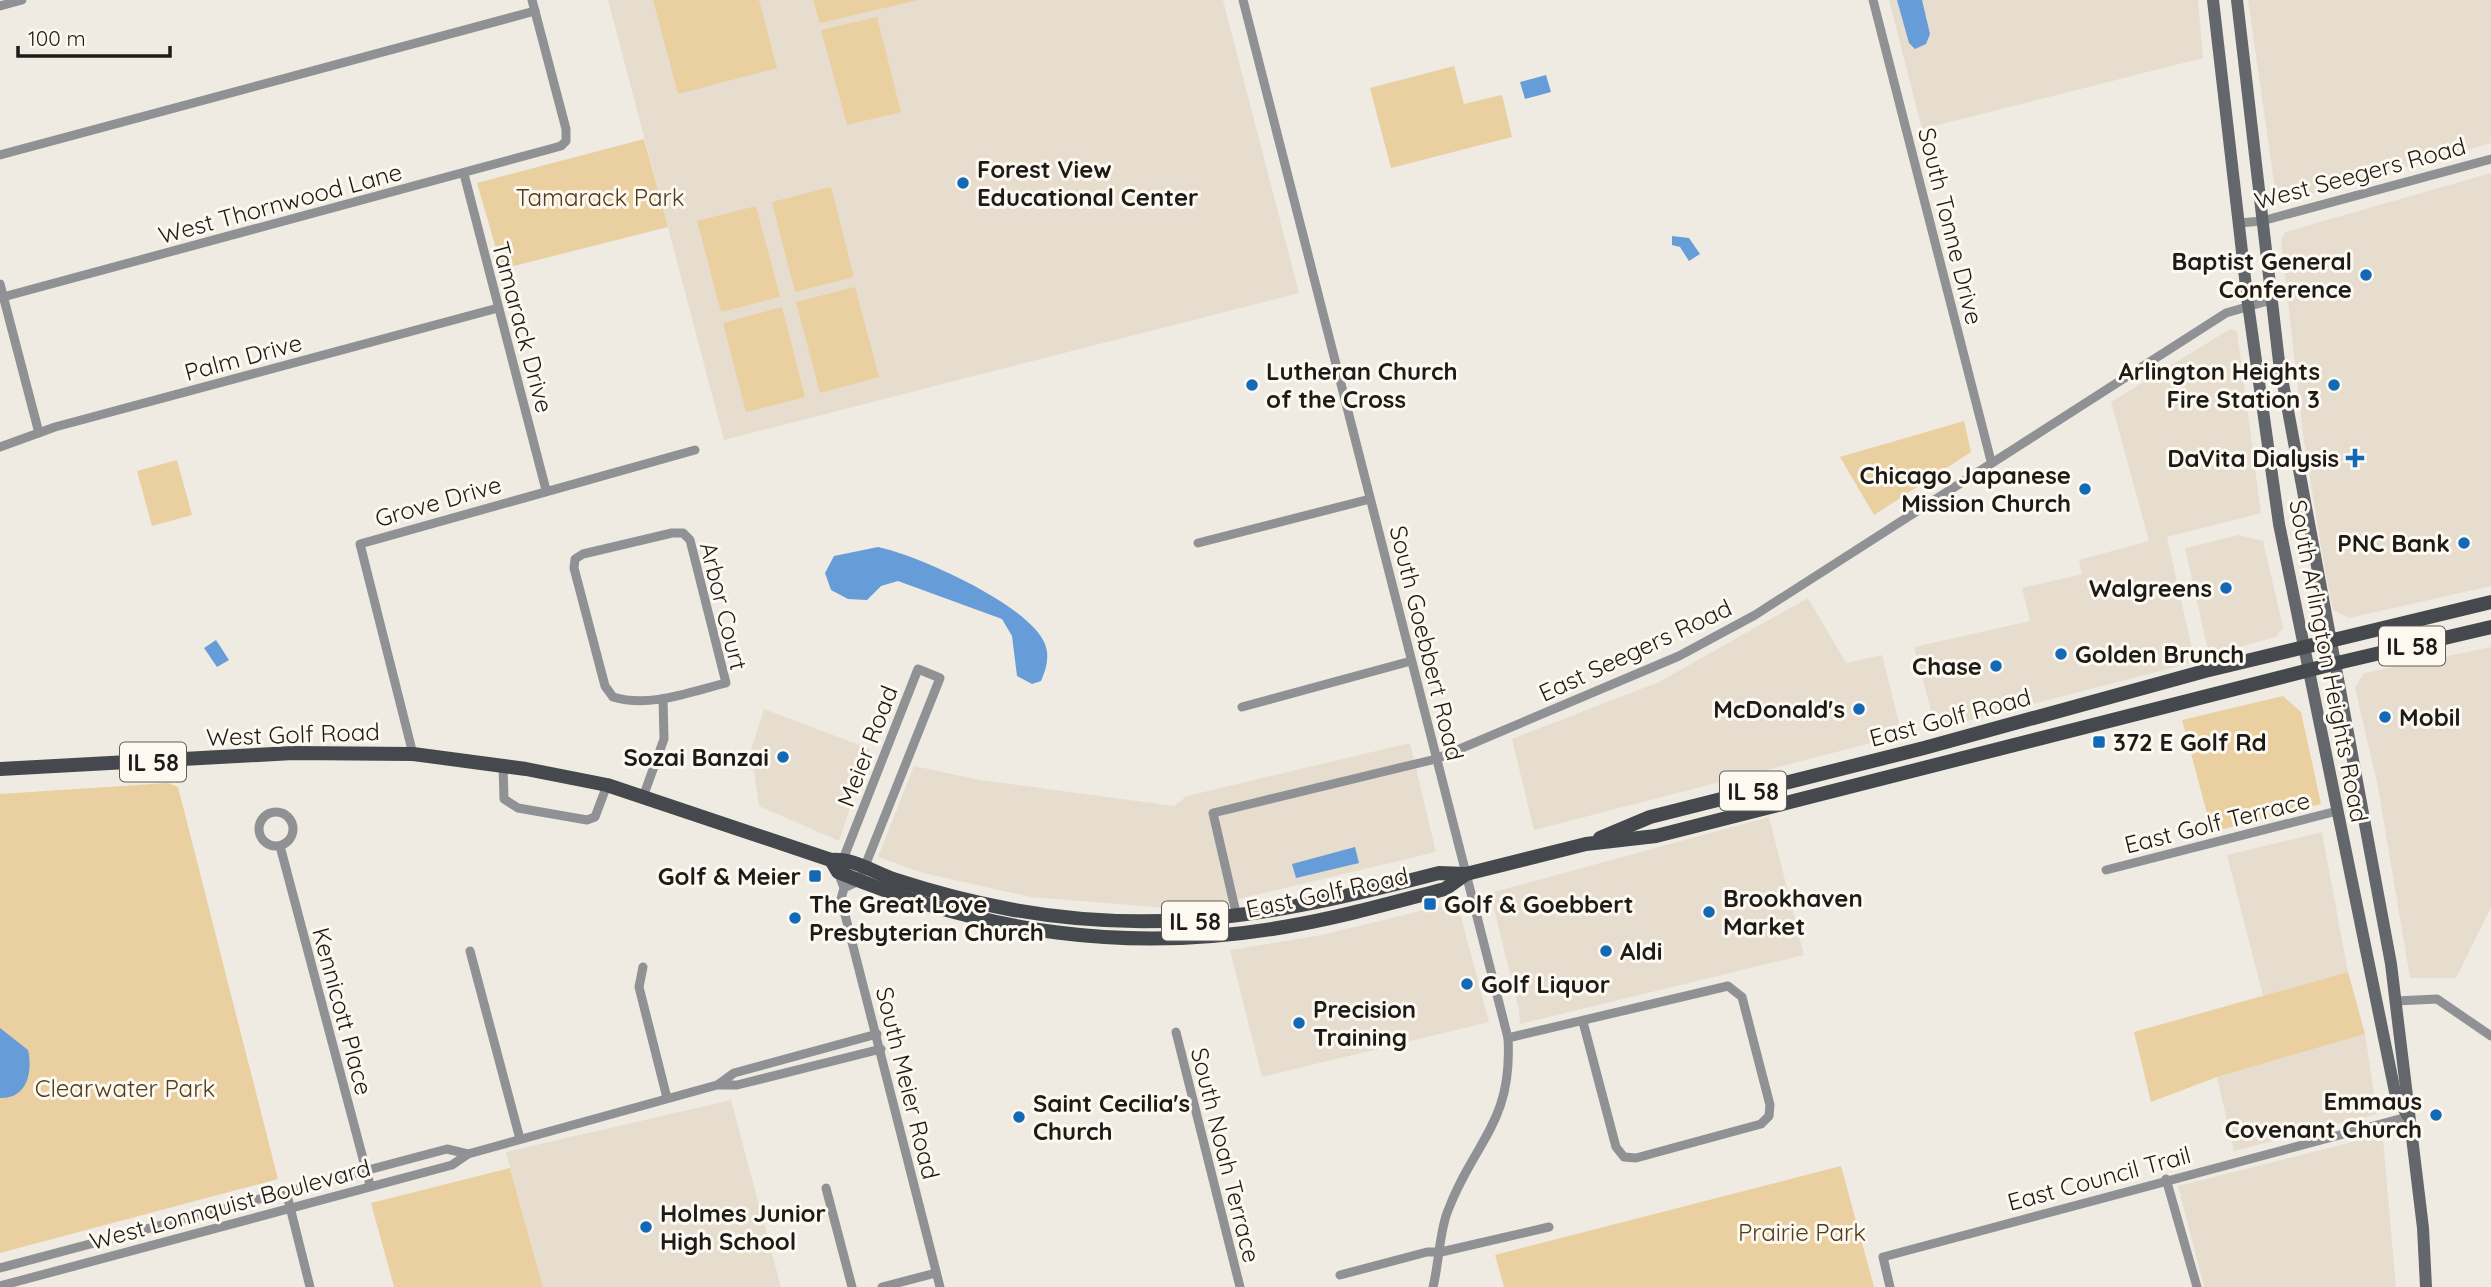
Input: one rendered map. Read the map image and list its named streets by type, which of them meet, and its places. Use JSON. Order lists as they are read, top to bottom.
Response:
{
  "streets": {
    "main road": [
      "IL 58",
      "South Arlington Heights Road",
      "East Golf Road",
      "West Golf Road"
    ],
    "street": [
      "West Seegers Road",
      "West Thornwood Lane",
      "South Tonne Drive",
      "Tamarack Drive",
      "Palm Drive",
      "Grove Drive",
      "Arbor Court",
      "South Goebbert Road",
      "East Seegers Road",
      "Meier Road",
      "East Golf Terrace",
      "Kennicott Place",
      "South Meier Road",
      "South Noah Terrace",
      "East Council Trail",
      "West Lonnquist Boulevard"
    ]
  },
  "crossings": [
    ["West Seegers Road", "South Arlington Heights Road"],
    ["West Thornwood Lane", "Tamarack Drive"],
    ["South Tonne Drive", "East Seegers Road"],
    ["Tamarack Drive", "Palm Drive"],
    ["Tamarack Drive", "Grove Drive"],
    ["Grove Drive", "West Golf Road"],
    ["South Goebbert Road", "East Seegers Road"],
    ["South Goebbert Road", "East Golf Road"],
    ["IL 58", "South Arlington Heights Road"],
    ["IL 58", "East Golf Road"],
    ["East Seegers Road", "South Arlington Heights Road"],
    ["East Seegers Road", "East Golf Road"],
    ["South Arlington Heights Road", "East Golf Road"],
    ["South Arlington Heights Road", "East Golf Terrace"],
    ["South Arlington Heights Road", "East Council Trail"],
    ["East Golf Road", "West Golf Road"],
    ["East Golf Road", "Meier Road"],
    ["East Golf Road", "South Meier Road"],
    ["Meier Road", "South Meier Road"],
    ["Kennicott Place", "West Lonnquist Boulevard"],
    ["South Meier Road", "West Lonnquist Boulevard"]
  ],
  "parks": ["Tamarack Park", "Clearwater Park", "Prairie Park"],
  "places": {
    "other": [
      "Forest View Educational Center",
      "Baptist General Conference",
      "Lutheran Church of the Cross",
      "Arlington Heights Fire Station 3",
      "Chicago Japanese Mission Church",
      "PNC Bank",
      "Walgreens",
      "Golden Brunch",
      "Chase",
      "McDonald's",
      "Mobil",
      "Sozai Banzai",
      "Brookhaven Market",
      "The Great Love Presbyterian Church",
      "Aldi",
      "Golf Liquor",
      "Precision Training",
      "Emmaus Covenant Church",
      "Saint Cecilia's Church",
      "Holmes Junior High School"
    ],
    "health": ["DaVita Dialysis"],
    "transit": ["372 E Golf Rd", "Golf & Meier", "Golf & Goebbert"]
  },
  "scale_bar": "100 m"
}
